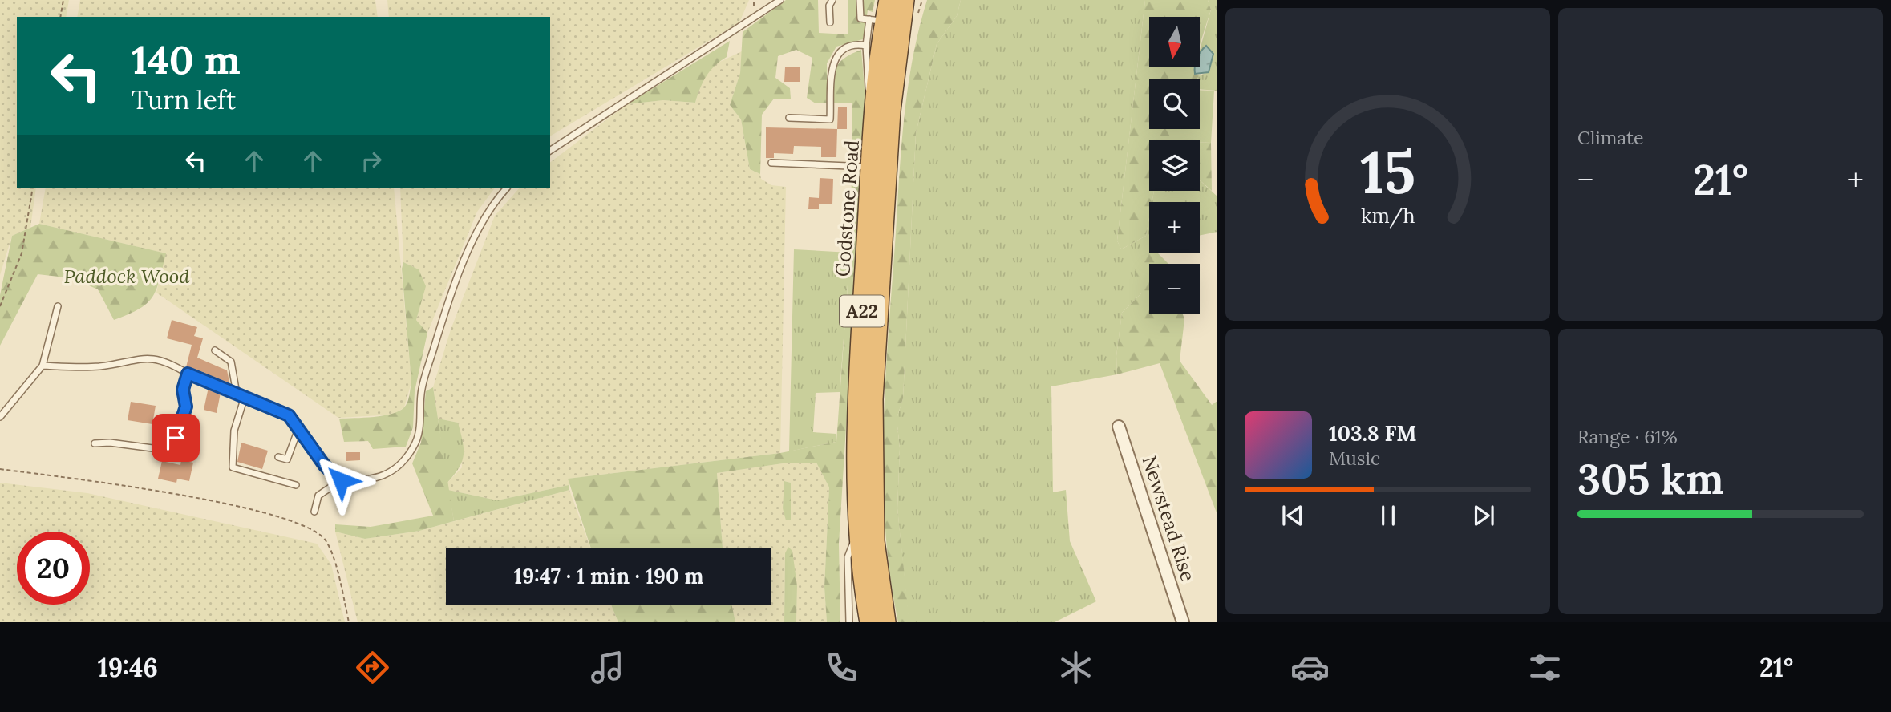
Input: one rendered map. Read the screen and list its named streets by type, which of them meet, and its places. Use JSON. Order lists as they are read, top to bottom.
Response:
{
  "streets": {
    "highway": ["Godstone Road", "A22"],
    "street": ["Newstead Rise"]
  },
  "parks": ["Paddock Wood"],
  "north": "bottom",
  "page": {
    "tile": [
      "Climate",
      ["Range · 61%", "305 km"]
    ],
    "map_buttons": ["+", "−"],
    "turn": ["140 m", "Turn left"],
    "heat": ["−", "21°", "+"],
    "song": ["103.8 FM", "Music"],
    "limit": "20",
    "trip": "19:47 · 1 min · 190 m",
    "tabs": ["19:46", "21°"],
    "gauge": ["15", "km/h"]
  }
}
